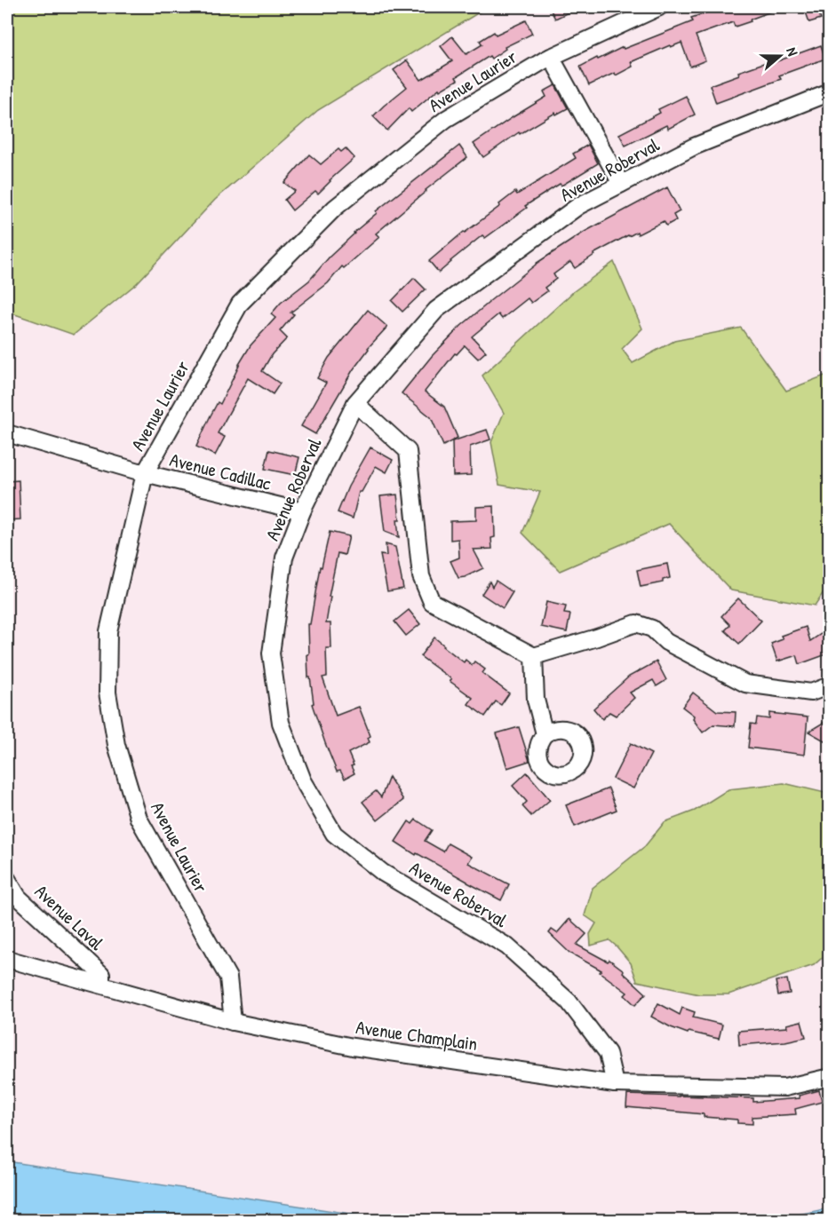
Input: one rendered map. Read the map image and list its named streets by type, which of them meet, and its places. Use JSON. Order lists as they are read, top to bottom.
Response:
{
  "streets": {
    "street": [
      "Avenue Laurier",
      "Avenue Roberval",
      "Avenue Cadillac",
      "Avenue Laval",
      "Avenue Champlain"
    ]
  },
  "crossings": [
    ["Avenue Laurier", "Avenue Cadillac"],
    ["Avenue Laurier", "Avenue Champlain"],
    ["Avenue Roberval", "Avenue Cadillac"],
    ["Avenue Roberval", "Avenue Champlain"],
    ["Avenue Laval", "Avenue Champlain"]
  ],
  "north": "right"
}
